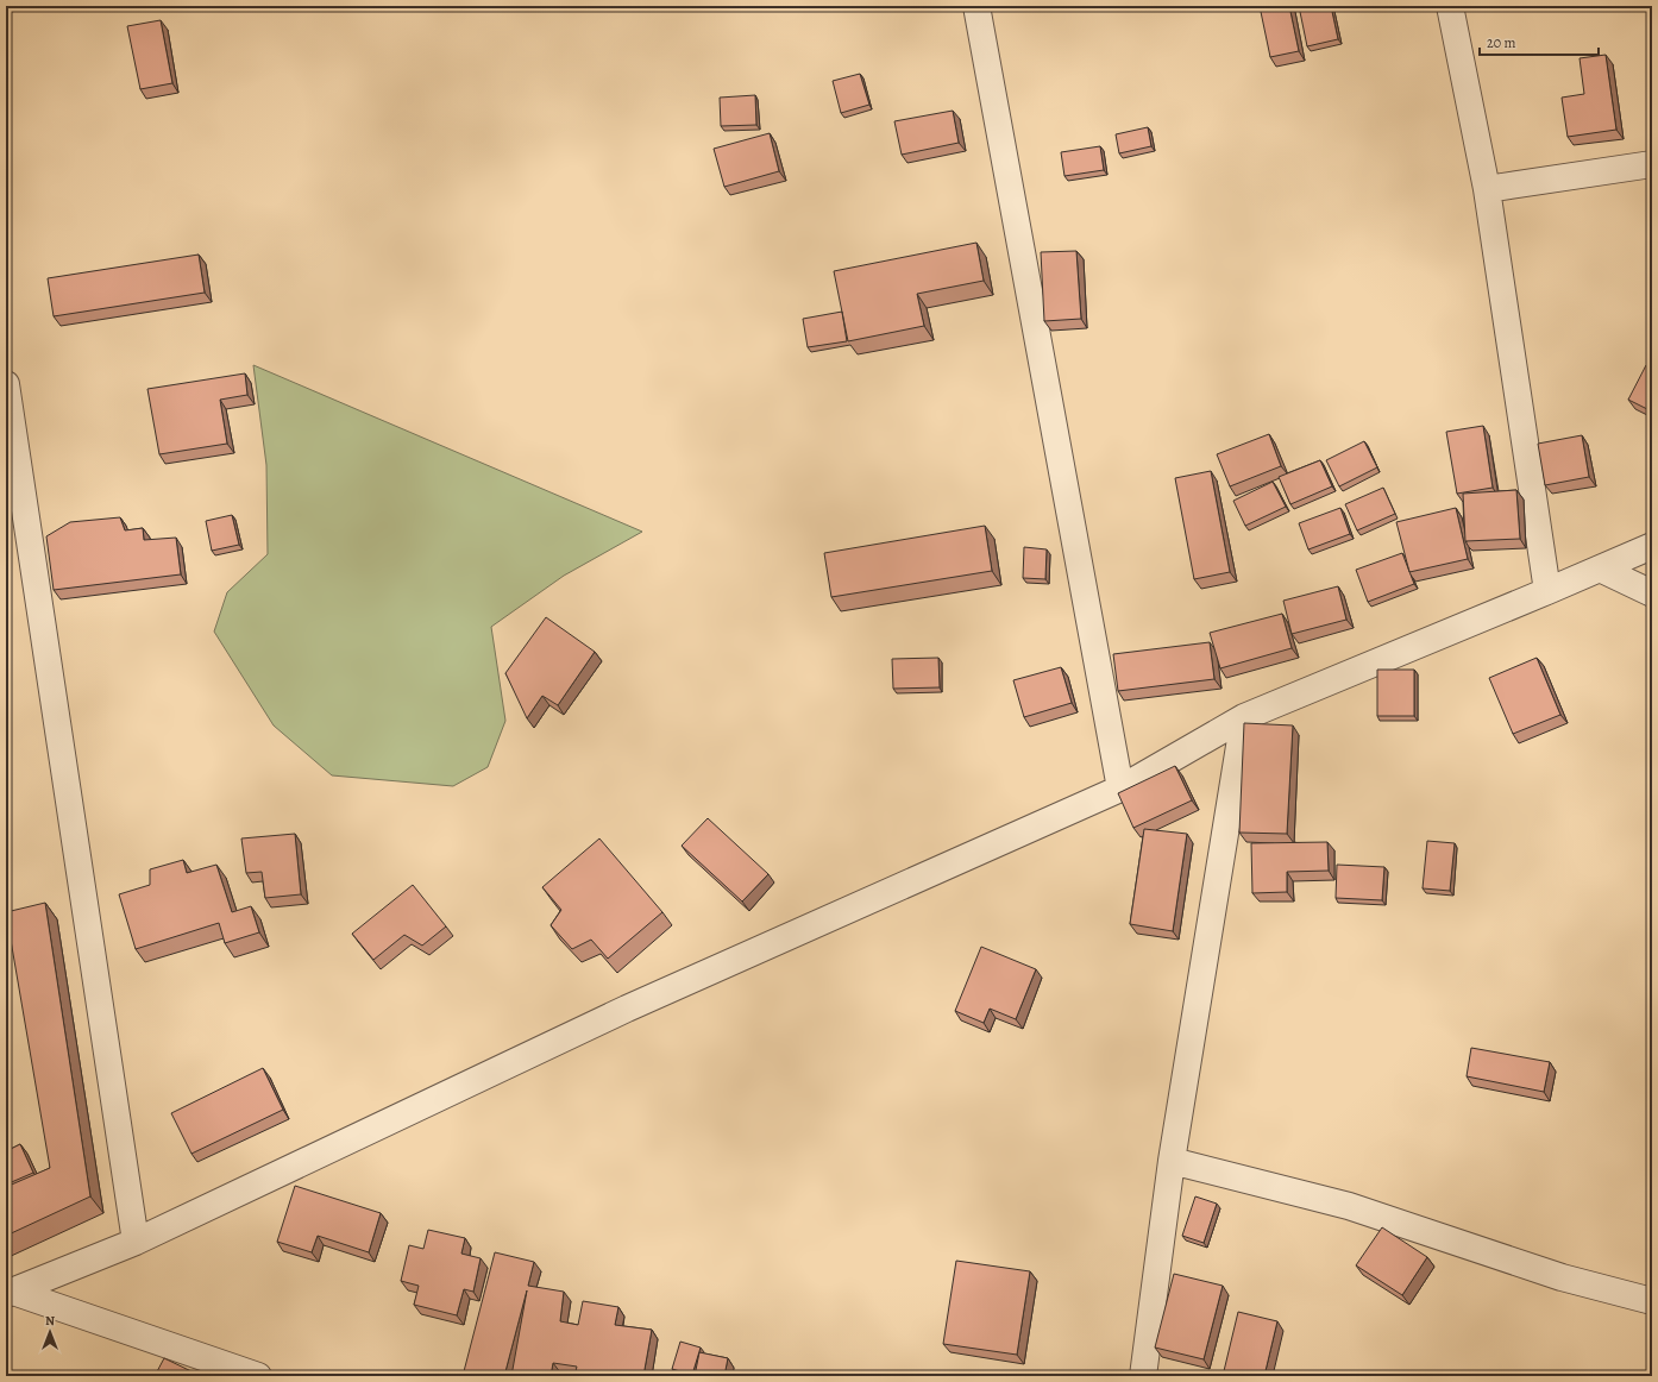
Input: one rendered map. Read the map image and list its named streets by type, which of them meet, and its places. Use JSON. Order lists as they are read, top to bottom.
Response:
{
  "scale_bar": "20 m",
  "north": "top"
}
